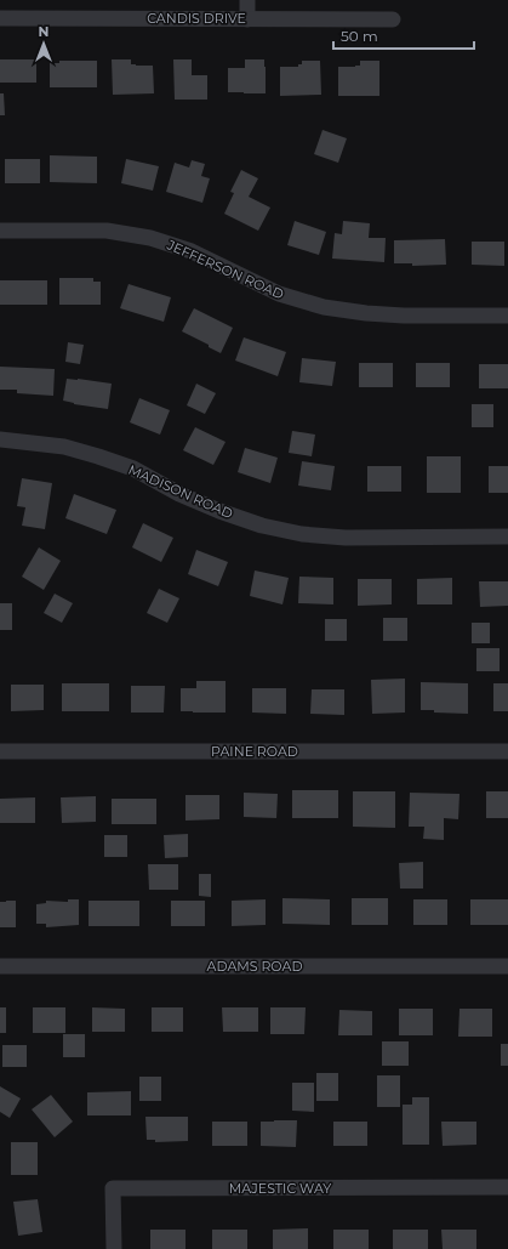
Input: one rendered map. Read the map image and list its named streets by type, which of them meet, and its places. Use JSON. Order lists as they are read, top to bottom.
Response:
{
  "streets": {
    "street": [
      "CANDIS DRIVE",
      "JEFFERSON ROAD",
      "MADISON ROAD",
      "PAINE ROAD",
      "ADAMS ROAD",
      "MAJESTIC WAY"
    ]
  },
  "scale_bar": "50 m",
  "north": "top"
}
